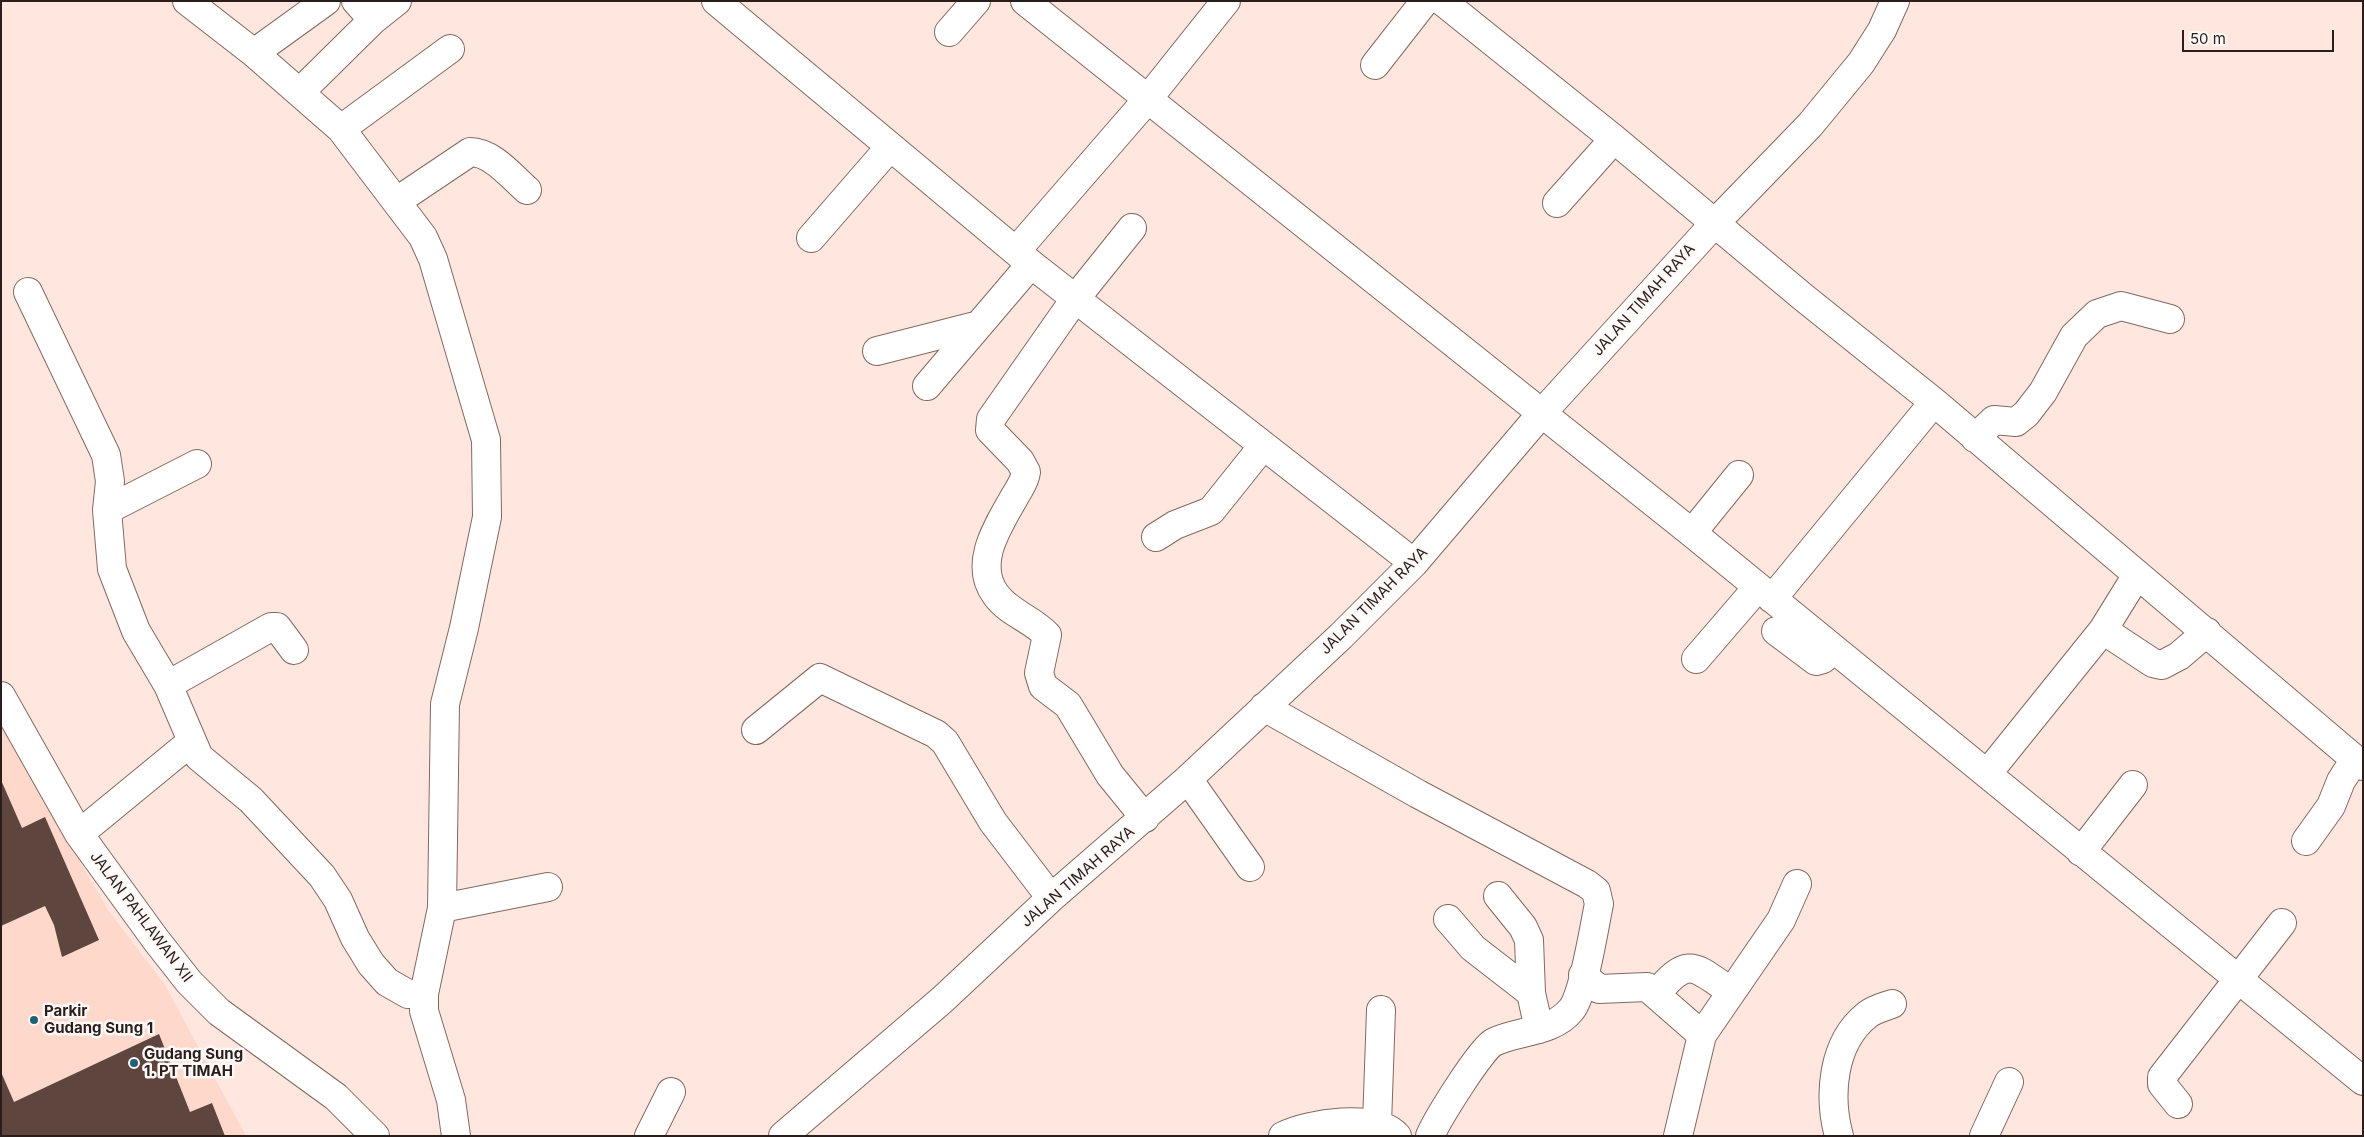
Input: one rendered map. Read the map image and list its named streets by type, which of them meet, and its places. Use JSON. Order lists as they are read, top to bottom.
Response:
{
  "streets": {
    "street": ["JALAN TIMAH RAYA", "JALAN PAHLAWAN XII"]
  },
  "places": ["Parkir Gudang Sung 1", "Gudang Sung 1. PT TIMAH"],
  "scale_bar": "50 m"
}
